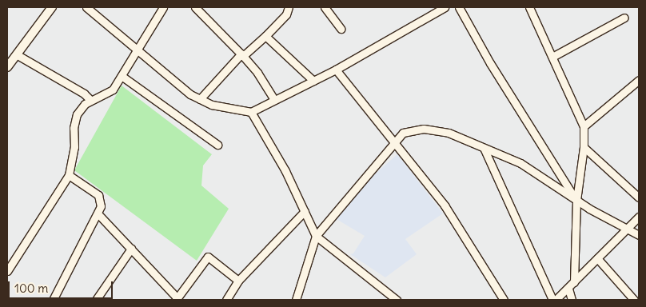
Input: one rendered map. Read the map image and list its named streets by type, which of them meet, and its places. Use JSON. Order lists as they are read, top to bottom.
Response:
{
  "scale_bar": "100 m"
}
